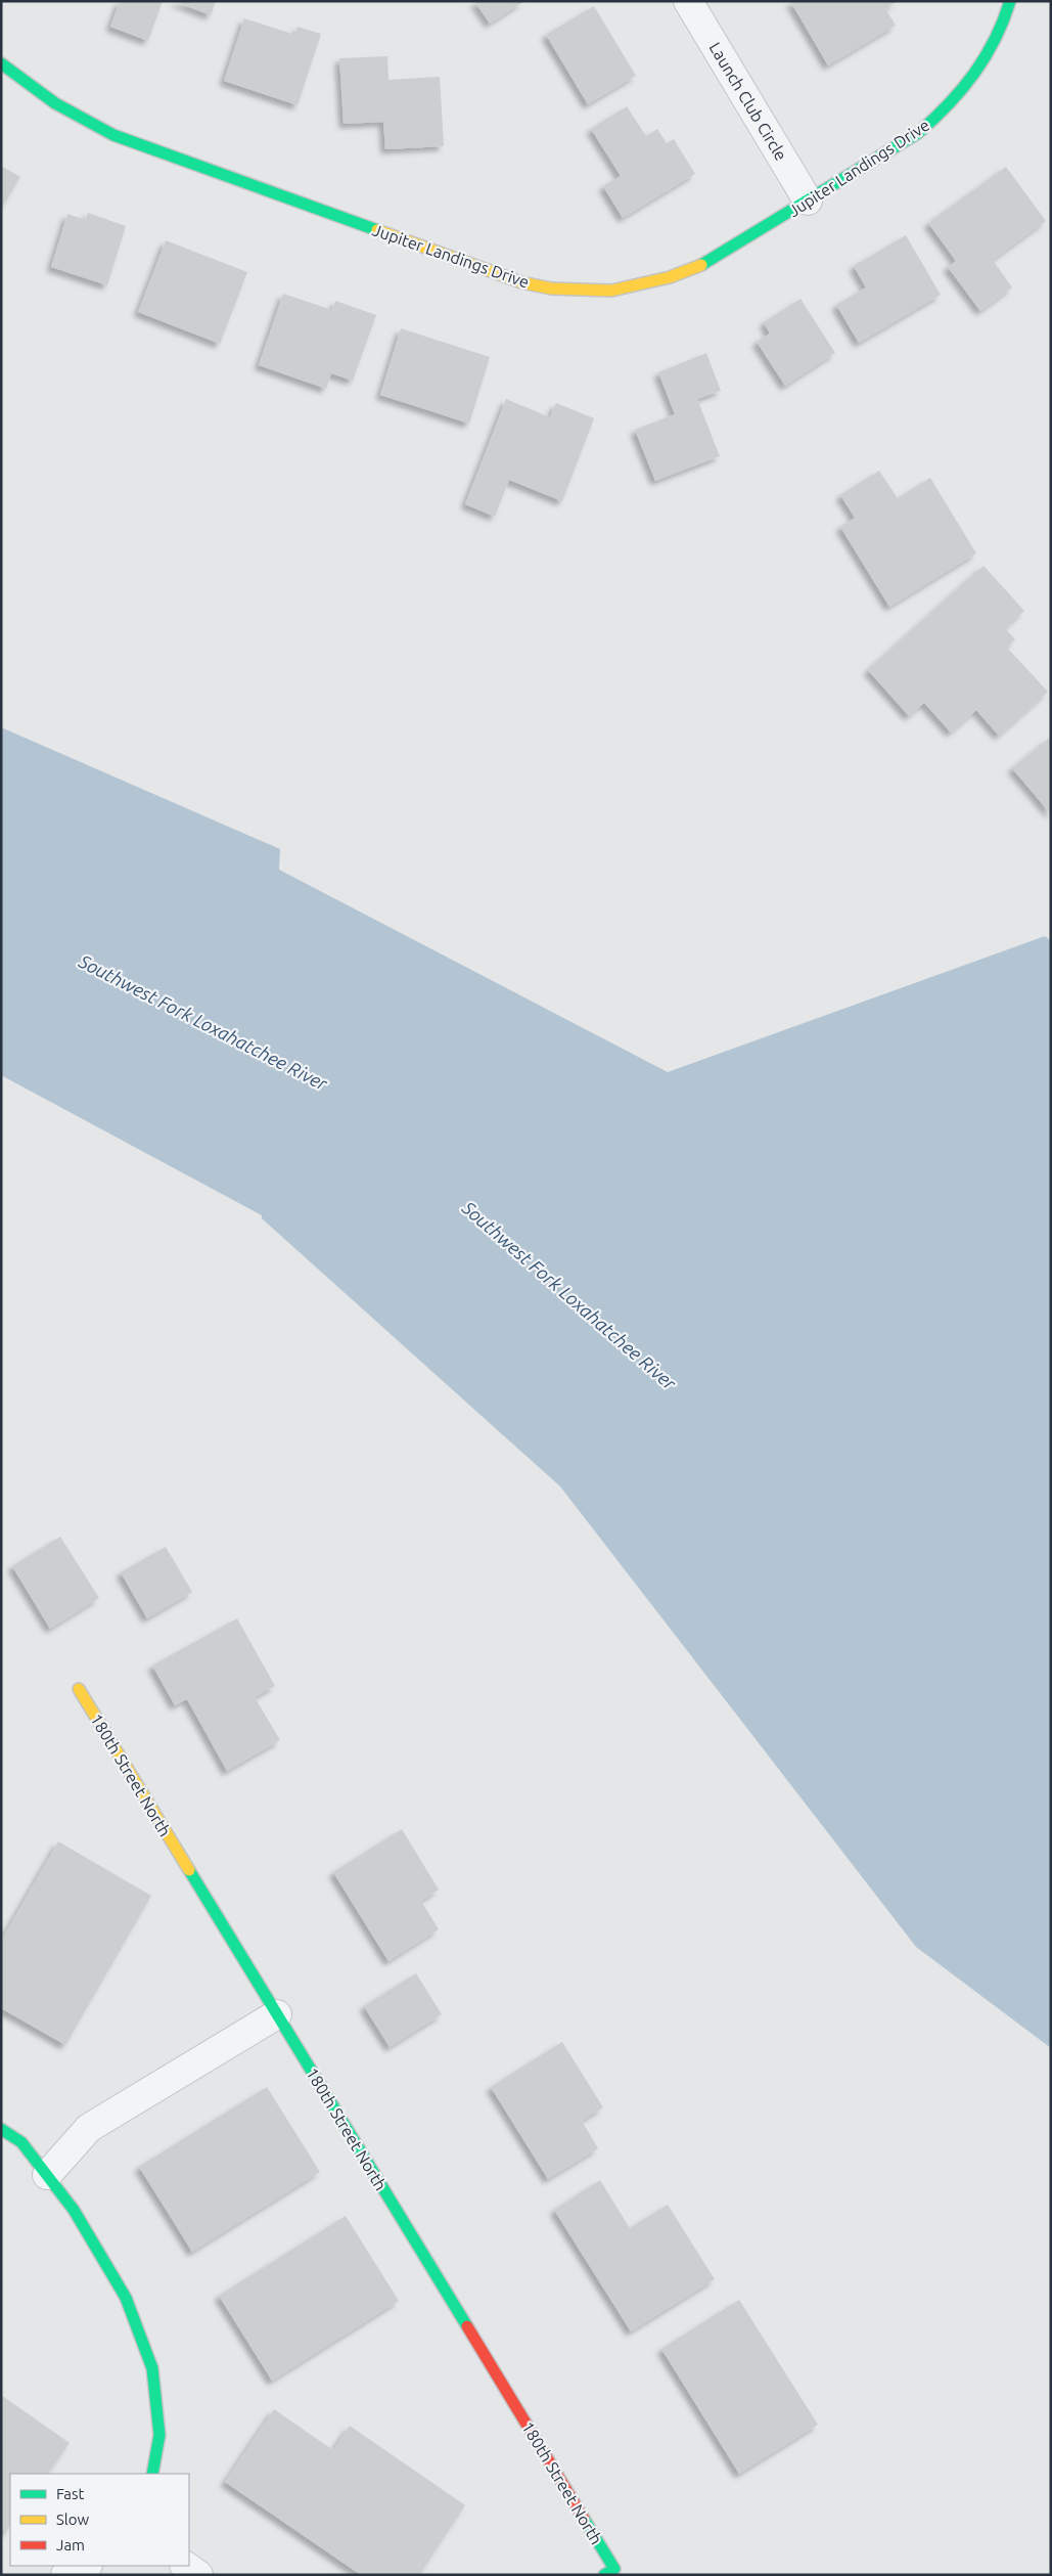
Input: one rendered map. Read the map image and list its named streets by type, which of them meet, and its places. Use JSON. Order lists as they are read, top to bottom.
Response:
{
  "streets": {
    "street": ["Launch Club Circle", "Jupiter Landings Drive", "180th Street North"]
  },
  "crossings": [
    ["Launch Club Circle", "Jupiter Landings Drive"]
  ],
  "water": ["Southwest Fork Loxahatchee River"],
  "legend": ["Fast", "Slow", "Jam"]
}
